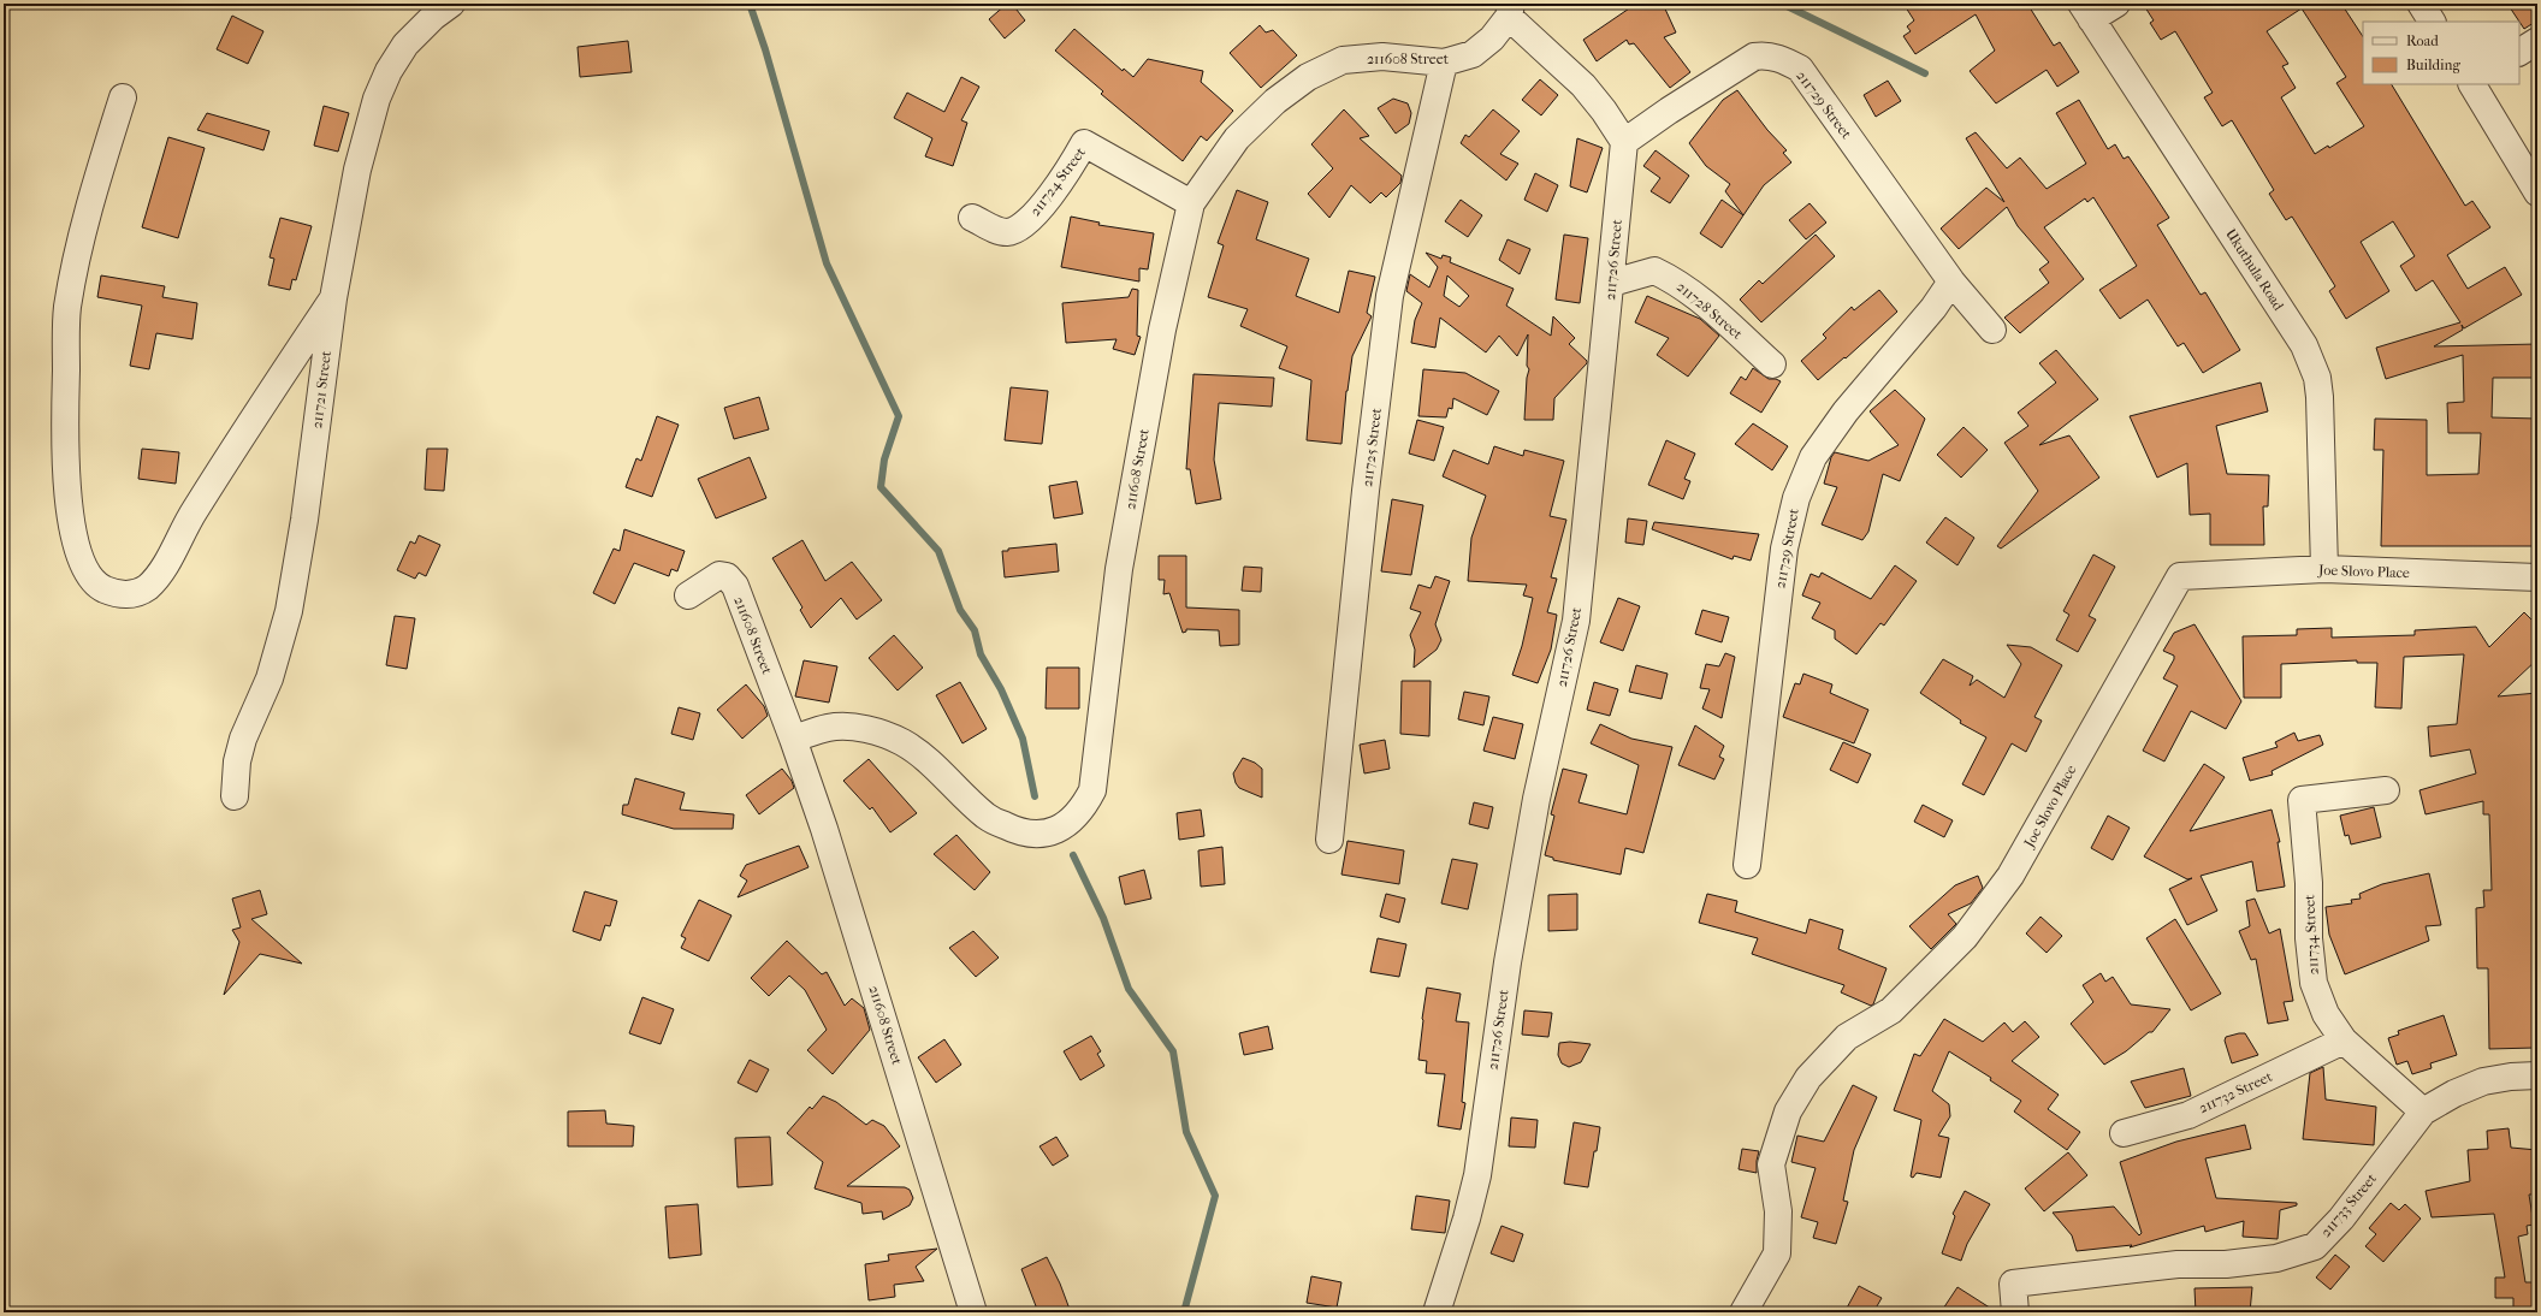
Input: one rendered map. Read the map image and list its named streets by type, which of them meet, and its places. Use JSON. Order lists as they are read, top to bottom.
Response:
{
  "streets": {
    "street": [
      "211608 Street",
      "211729 Street",
      "211724 Street",
      "211726 Street",
      "Ukuthula Road",
      "211728 Street",
      "211721 Street",
      "211725 Street",
      "Joe Slovo Place",
      "211734 Street",
      "211732 Street",
      "211733 Street"
    ]
  },
  "crossings": [
    ["211608 Street", "211724 Street"],
    ["211608 Street", "211725 Street"],
    ["211729 Street", "211726 Street"],
    ["211726 Street", "211728 Street"],
    ["Ukuthula Road", "Joe Slovo Place"],
    ["211734 Street", "211732 Street"],
    ["211734 Street", "211733 Street"]
  ],
  "legend": ["Road", "Building"]
}
